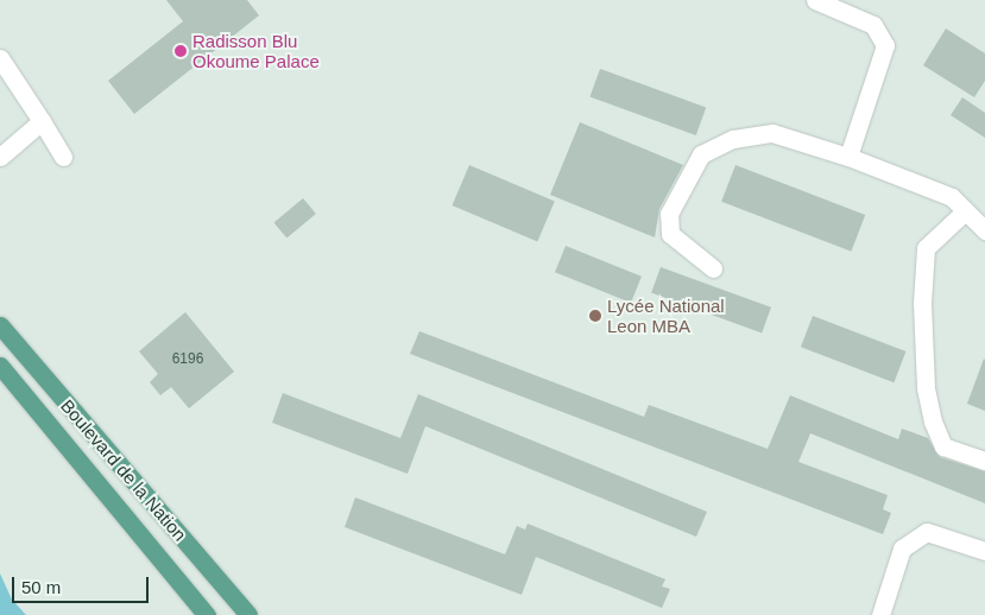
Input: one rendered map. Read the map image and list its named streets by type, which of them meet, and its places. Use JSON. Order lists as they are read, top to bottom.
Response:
{
  "streets": {
    "main road": ["Boulevard de la Nation"]
  },
  "places": ["Radisson Blu Okoume Palace", "Lycée National Leon MBA"],
  "house_numbers": ["6196"],
  "scale_bar": "50 m"
}
